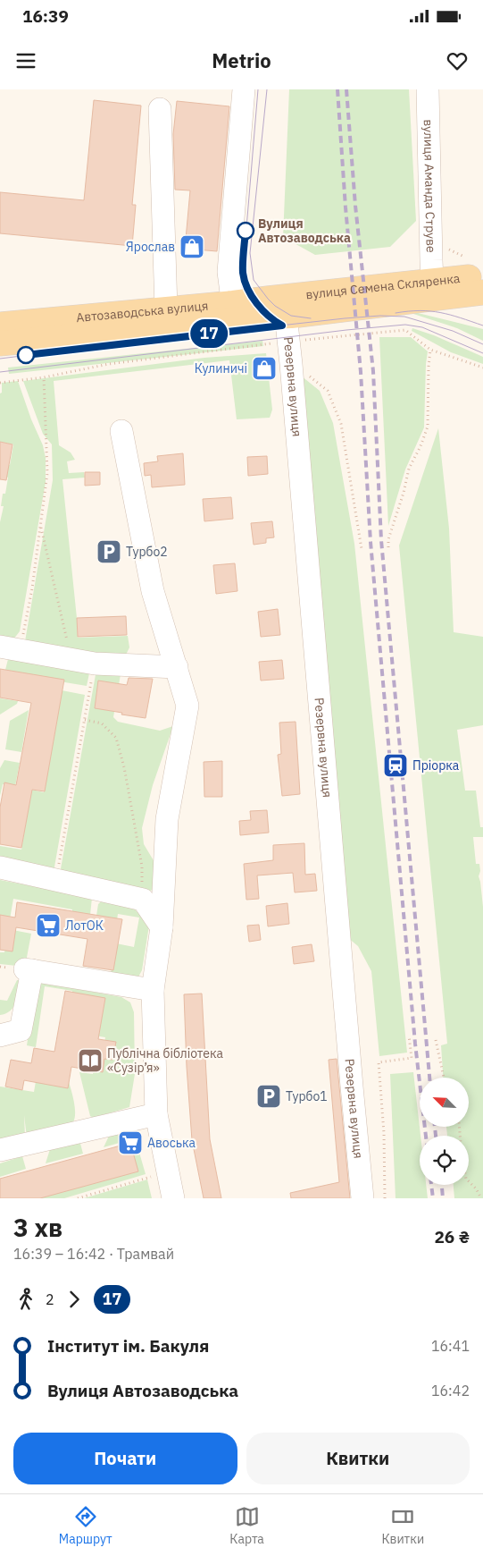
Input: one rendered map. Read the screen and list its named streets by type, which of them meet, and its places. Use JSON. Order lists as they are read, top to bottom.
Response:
{
  "streets": {
    "main road": ["вулиця Семена Скляренка", "Автозаводська вулиця"],
    "street": ["вулиця Аманда Струве", "Резервна вулиця"]
  },
  "crossings": [
    ["вулиця Аманда Струве", "вулиця Семена Скляренка"],
    ["вулиця Семена Скляренка", "Автозаводська вулиця"],
    ["вулиця Семена Скляренка", "Резервна вулиця"],
    ["Автозаводська вулиця", "Резервна вулиця"]
  ],
  "places": {
    "other": ["Вулиця Автозаводська"],
    "shop": ["Ярослав", "Кулиничі"],
    "parking": ["Турбо2", "Турбо1"],
    "station": ["Пріорка"],
    "supermarket": ["ЛотОК", "Авоська"],
    "library": ["Публічна бібліотека «Сузір’я»"]
  },
  "lines": ["tram line 17"],
  "north": "top left",
  "page": {
    "status": "16:39",
    "header": "Metrio",
    "on_map": "17",
    "heading": ["3 хв", "16:39 – 16:42 · Трамвай", "26 ₴"],
    "legs": ["2", "17"],
    "list": [
      {
        "name": "Інститут ім. Бакуля",
        "value": "16:41"
      },
      {
        "name": "Вулиця Автозаводська",
        "value": "16:42"
      }
    ],
    "buttons": ["Почати", "Квитки"],
    "tabs": ["Маршрут", "Карта", "Квитки"]
  }
}
